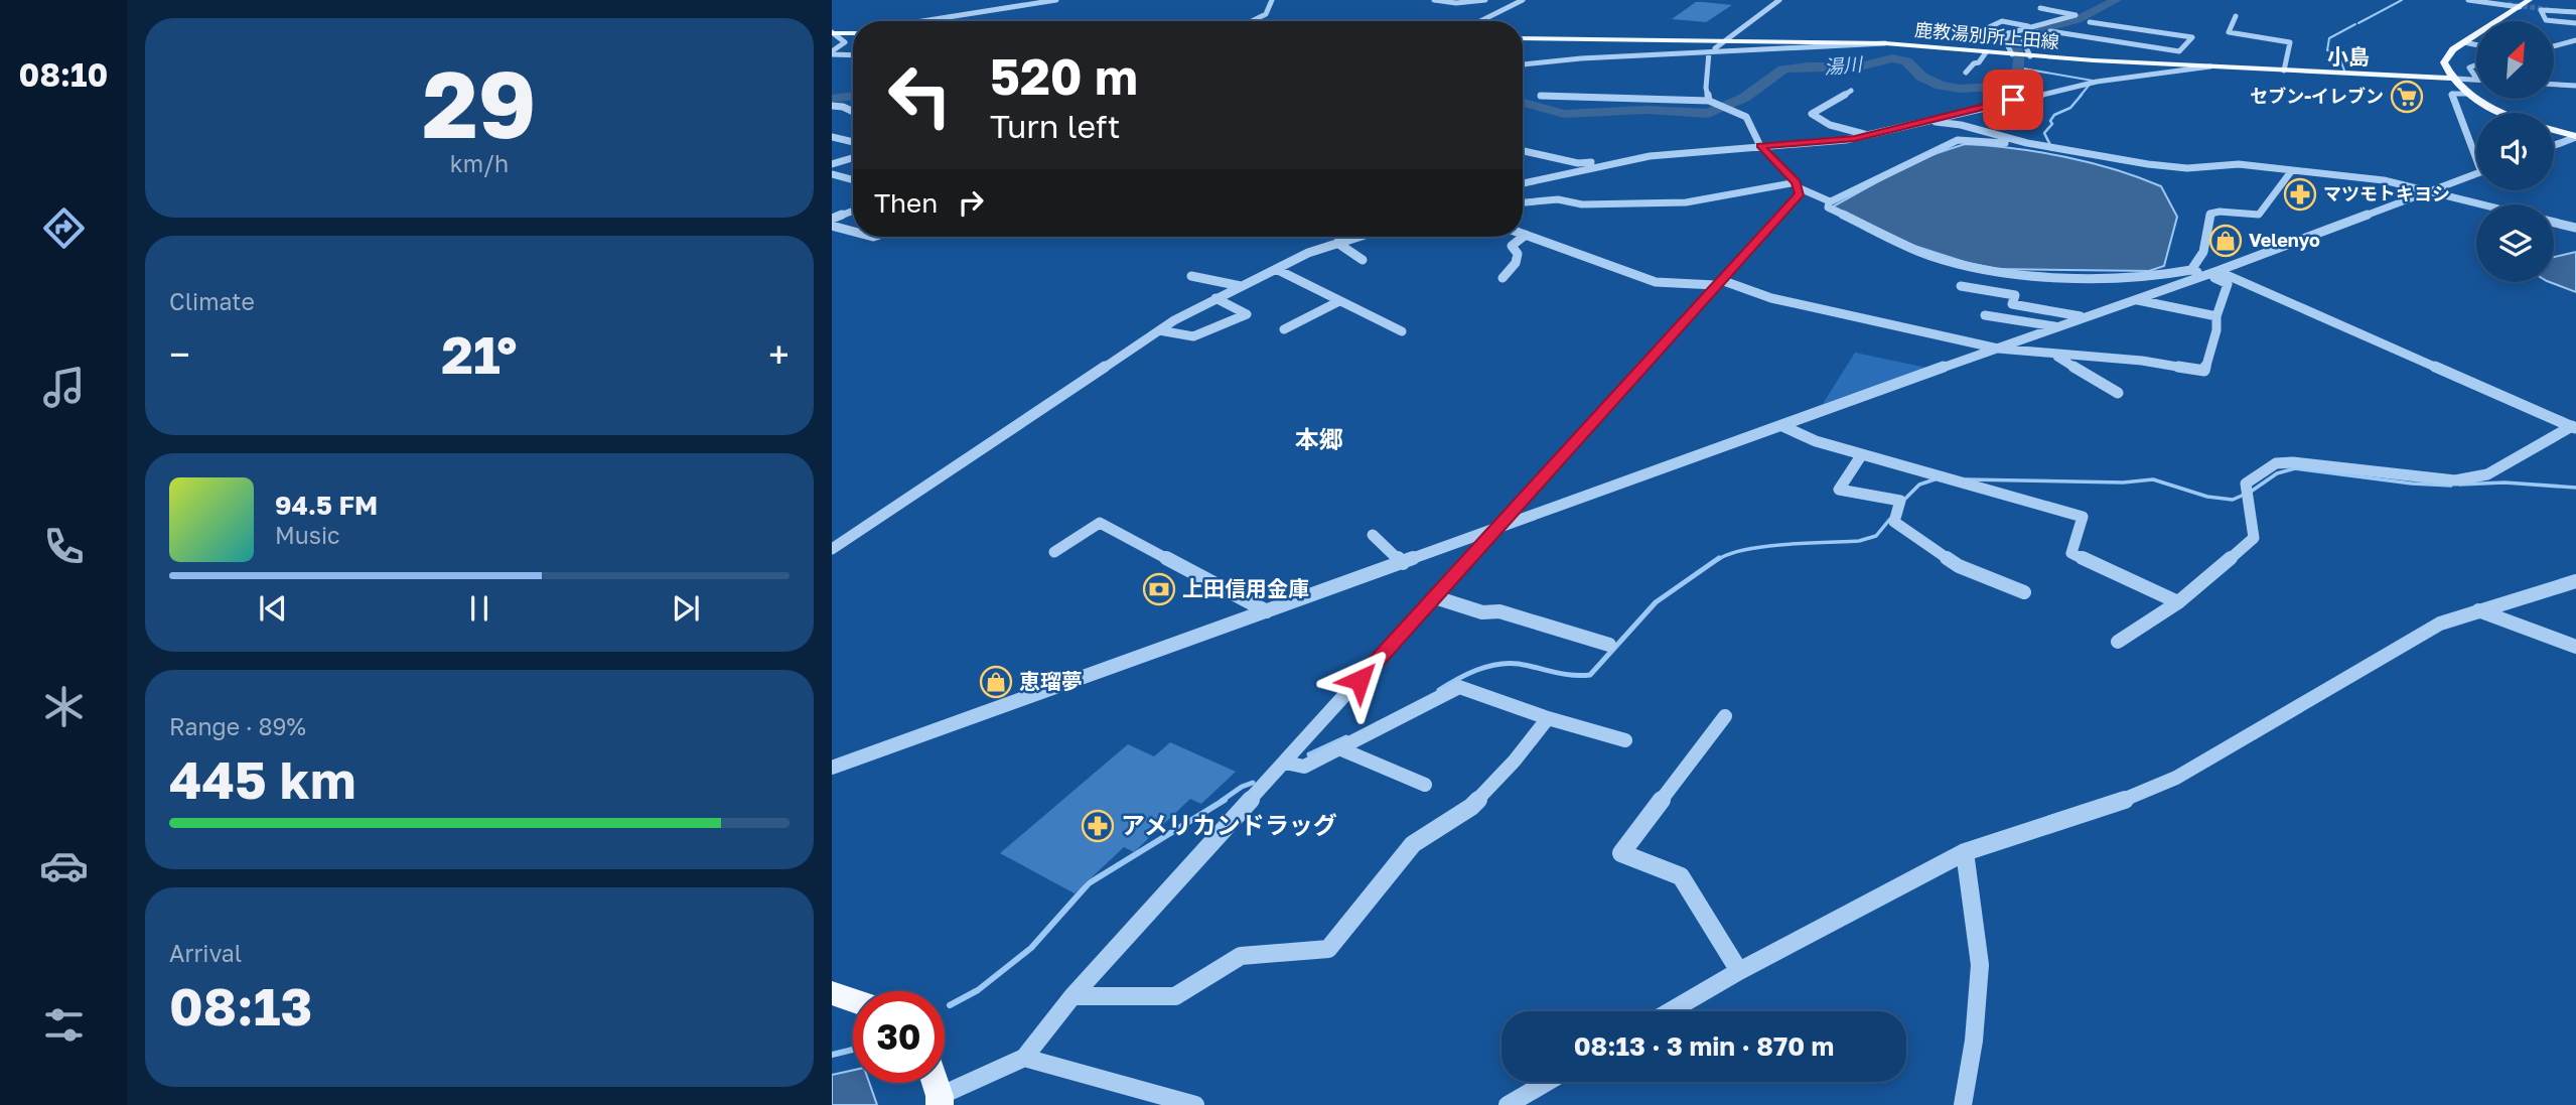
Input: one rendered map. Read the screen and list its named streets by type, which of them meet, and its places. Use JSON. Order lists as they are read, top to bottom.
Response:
{
  "streets": {
    "main road": ["鹿教湯別所上田線"]
  },
  "districts": ["小島", "本郷"],
  "water": ["湯川"],
  "places": {
    "supermarket": ["セブン-イレブン"],
    "pharmacy": ["マツモトキヨシ", "アメリカンドラッグ"],
    "shop": ["Velenyo", "恵瑠夢"],
    "bank": ["上田信用金庫"]
  },
  "north": "top right",
  "page": {
    "tabs": "08:10",
    "tile": [
      ["29", "km/h"],
      "Climate",
      ["Range · 89%", "445 km"],
      ["Arrival", "08:13"]
    ],
    "turn": ["520 m", "Turn left"],
    "then": "Then",
    "heat": ["−", "21°", "+"],
    "song": ["94.5 FM", "Music"],
    "limit": "30",
    "trip": "08:13 · 3 min · 870 m"
  }
}
